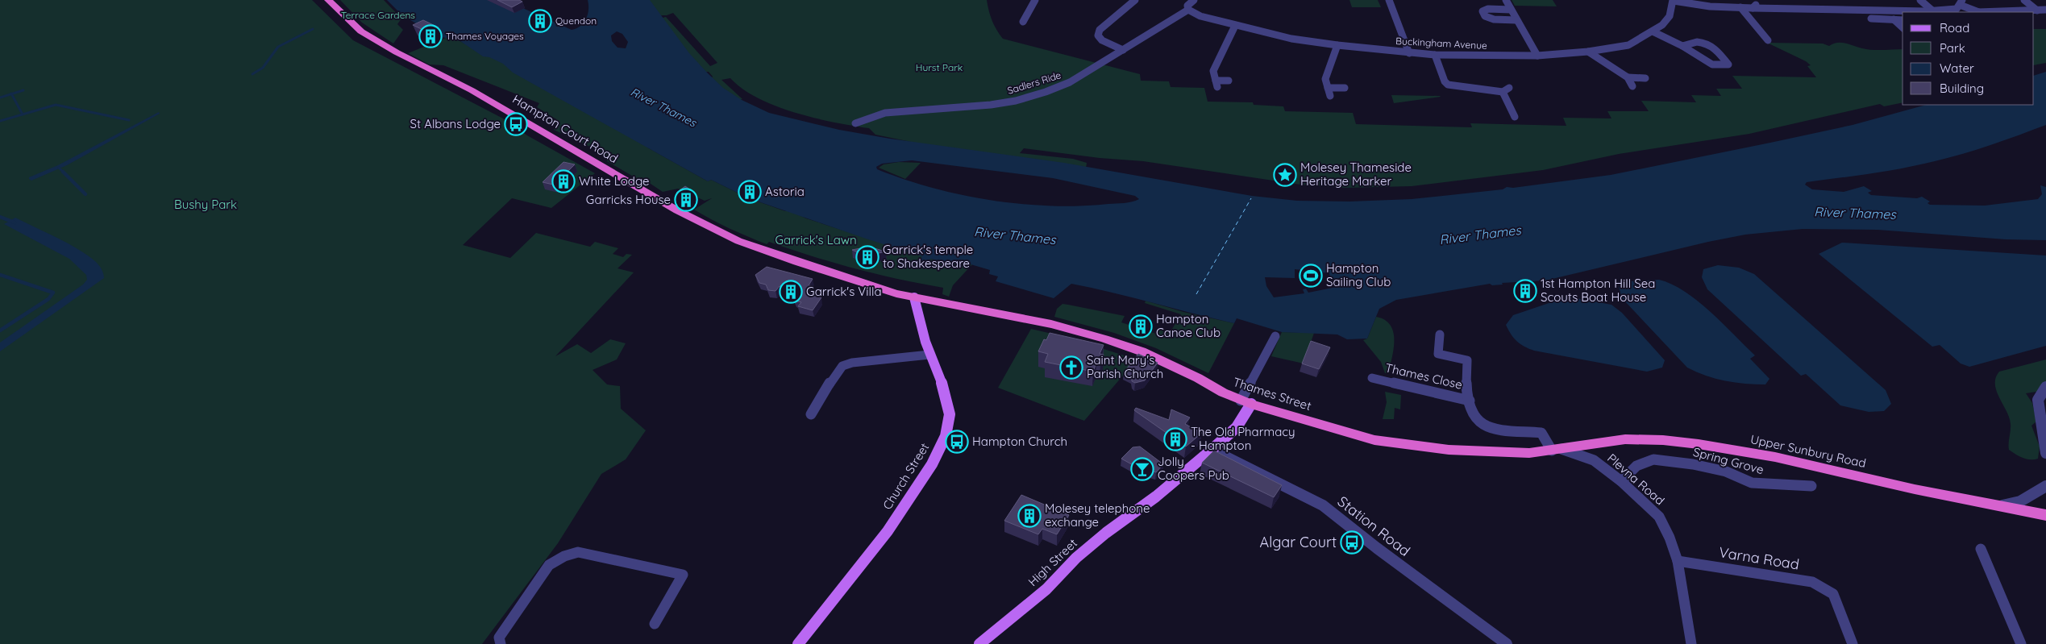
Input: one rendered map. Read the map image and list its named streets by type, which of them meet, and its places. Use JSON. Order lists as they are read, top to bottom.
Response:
{
  "streets": {
    "highway": ["Hampton Court Road", "Thames Street", "Upper Sunbury Road"],
    "main road": ["Church Street", "High Street"],
    "street": [
      "Buckingham Avenue",
      "Sadlers Ride",
      "Thames Close",
      "Spring Grove",
      "Plevna Road",
      "Station Road",
      "Varna Road"
    ]
  },
  "crossings": [
    ["Buckingham Avenue", "Sadlers Ride"],
    ["Hampton Court Road", "Thames Street"],
    ["Hampton Court Road", "Church Street"],
    ["Thames Close", "Thames Street"],
    ["Thames Close", "Upper Sunbury Road"],
    ["Thames Close", "Plevna Road"],
    ["Thames Street", "Upper Sunbury Road"],
    ["Thames Street", "Church Street"],
    ["Thames Street", "Plevna Road"],
    ["Thames Street", "High Street"],
    ["Upper Sunbury Road", "Plevna Road"],
    ["Spring Grove", "Plevna Road"],
    ["Plevna Road", "Varna Road"],
    ["Station Road", "High Street"]
  ],
  "water": ["River Thames"],
  "parks": [
    "Terrace Gardens",
    "Hurst Park",
    "Bushy Park",
    "Garrick's Lawn"
  ],
  "places": {
    "building": [
      "Quendon",
      "Thames Voyages",
      "White Lodge",
      "Astoria",
      "Garricks House",
      "Garrick's temple to Shakespeare",
      "1st Hampton Hill Sea Scouts Boat House",
      "Garrick's Villa",
      "Hampton Canoe Club",
      "The Old Pharmacy - Hampton",
      "Molesey telephone exchange"
    ],
    "bus stop": ["St Albans Lodge", "Hampton Church", "Algar Court"],
    "place": ["Molesey Thameside Heritage Marker"],
    "sports": ["Hampton Sailing Club"],
    "church": ["Saint Mary's Parish Church"],
    "bar": ["Jolly Coopers Pub"]
  },
  "legend": [
    "Road",
    "Park",
    "Water",
    "Building"
  ]
}
